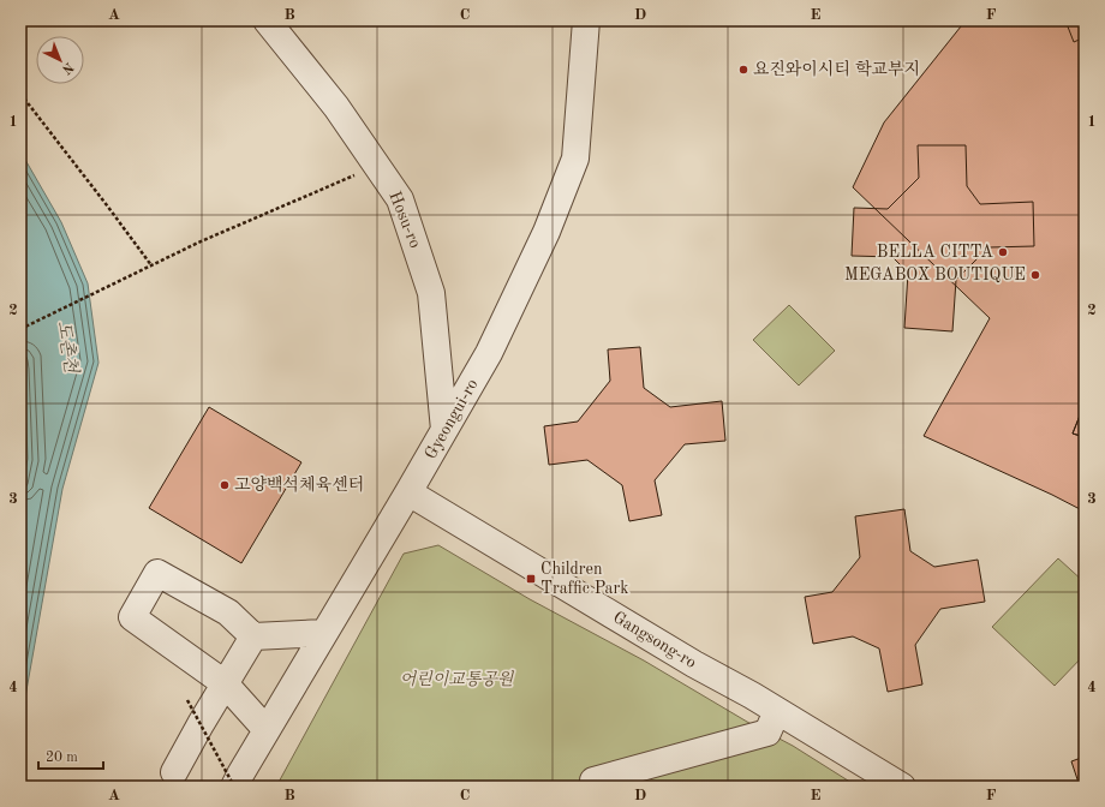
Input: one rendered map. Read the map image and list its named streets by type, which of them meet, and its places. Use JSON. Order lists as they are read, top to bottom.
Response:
{
  "streets": {
    "street": ["Hosu-ro", "Gyeongui-ro", "Gangsong-ro"]
  },
  "crossings": [
    ["Hosu-ro", "Gyeongui-ro"],
    ["Gyeongui-ro", "Gangsong-ro"]
  ],
  "water": ["도촌천"],
  "parks": ["어린이교통공원"],
  "places": {
    "other": [
      "요진와이시티 학교부지",
      "BELLA CITTA",
      "MEGABOX BOUTIQUE",
      "고양백석체육센터"
    ],
    "transit": ["Children Traffic Park"]
  },
  "scale_bar": "20 m",
  "north": "bottom right",
  "grid": {
    "columns": [
      "A",
      "B",
      "C",
      "D",
      "E",
      "F"
    ],
    "rows": [
      "1",
      "2",
      "3",
      "4"
    ]
  }
}
